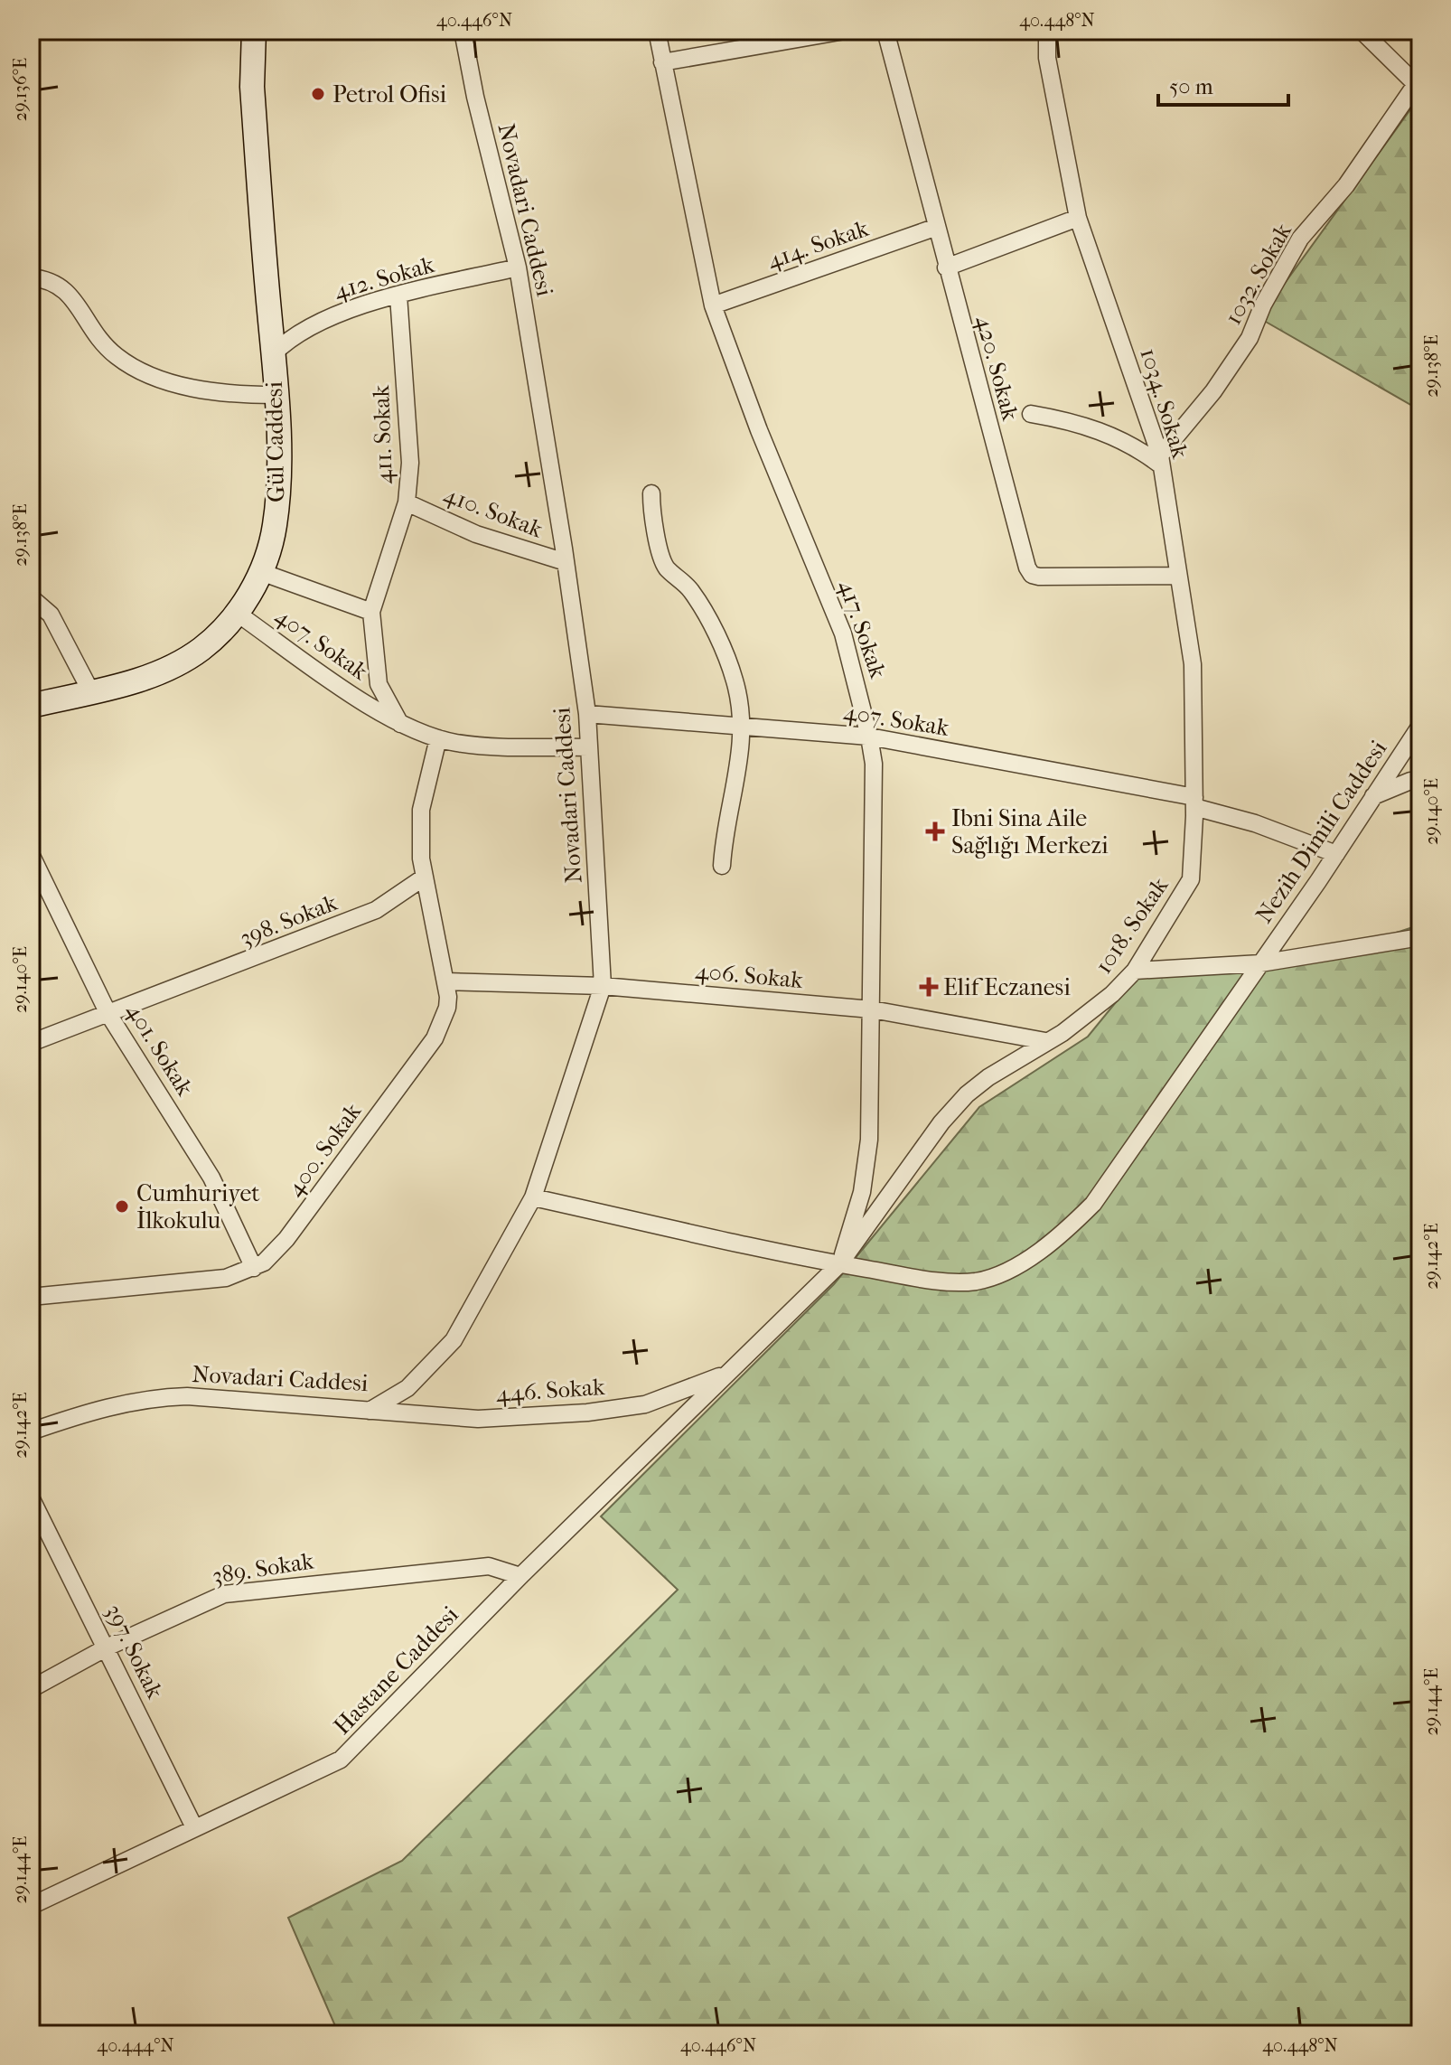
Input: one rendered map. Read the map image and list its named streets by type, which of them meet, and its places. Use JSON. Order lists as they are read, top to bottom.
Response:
{
  "streets": {
    "main road": ["Gül Caddesi"],
    "street": [
      "Novadari Caddesi",
      "414. Sokak",
      "1032. Sokak",
      "412. Sokak",
      "420. Sokak",
      "1034. Sokak",
      "411. Sokak",
      "410. Sokak",
      "417. Sokak",
      "407. Sokak",
      "Nezih Dimili Caddesi",
      "398. Sokak",
      "1018. Sokak",
      "406. Sokak",
      "401. Sokak",
      "400. Sokak",
      "446. Sokak",
      "389. Sokak",
      "397. Sokak",
      "Hastane Caddesi"
    ]
  },
  "crossings": [
    ["Novadari Caddesi", "412. Sokak"],
    ["Novadari Caddesi", "410. Sokak"],
    ["Novadari Caddesi", "407. Sokak"],
    ["Novadari Caddesi", "Nezih Dimili Caddesi"],
    ["Novadari Caddesi", "406. Sokak"],
    ["Novadari Caddesi", "446. Sokak"],
    ["414. Sokak", "420. Sokak"],
    ["414. Sokak", "417. Sokak"],
    ["1032. Sokak", "1034. Sokak"],
    ["412. Sokak", "411. Sokak"],
    ["412. Sokak", "Gül Caddesi"],
    ["420. Sokak", "1034. Sokak"],
    ["1034. Sokak", "407. Sokak"],
    ["1034. Sokak", "1018. Sokak"],
    ["411. Sokak", "410. Sokak"],
    ["411. Sokak", "407. Sokak"],
    ["Gül Caddesi", "407. Sokak"],
    ["417. Sokak", "407. Sokak"],
    ["417. Sokak", "Nezih Dimili Caddesi"],
    ["417. Sokak", "1018. Sokak"],
    ["417. Sokak", "406. Sokak"],
    ["407. Sokak", "Nezih Dimili Caddesi"],
    ["407. Sokak", "1018. Sokak"],
    ["Nezih Dimili Caddesi", "1018. Sokak"],
    ["398. Sokak", "401. Sokak"],
    ["398. Sokak", "400. Sokak"],
    ["1018. Sokak", "406. Sokak"],
    ["1018. Sokak", "446. Sokak"],
    ["1018. Sokak", "Hastane Caddesi"],
    ["406. Sokak", "400. Sokak"],
    ["401. Sokak", "400. Sokak"],
    ["446. Sokak", "Hastane Caddesi"],
    ["389. Sokak", "397. Sokak"],
    ["389. Sokak", "Hastane Caddesi"],
    ["397. Sokak", "Hastane Caddesi"]
  ],
  "places": {
    "other": ["Petrol Ofisi", "Cumhuriyet İlkokulu"],
    "health": ["Ibni Sina Aile Sağlığı Merkezi", "Elif Eczanesi"]
  },
  "scale_bar": "50 m",
  "coordinates": [
    "40.446°N",
    "40.448°N",
    "29.136°E",
    "29.138°E",
    "29.140°E",
    "29.142°E",
    "29.144°E",
    "40.444°N"
  ]
}
